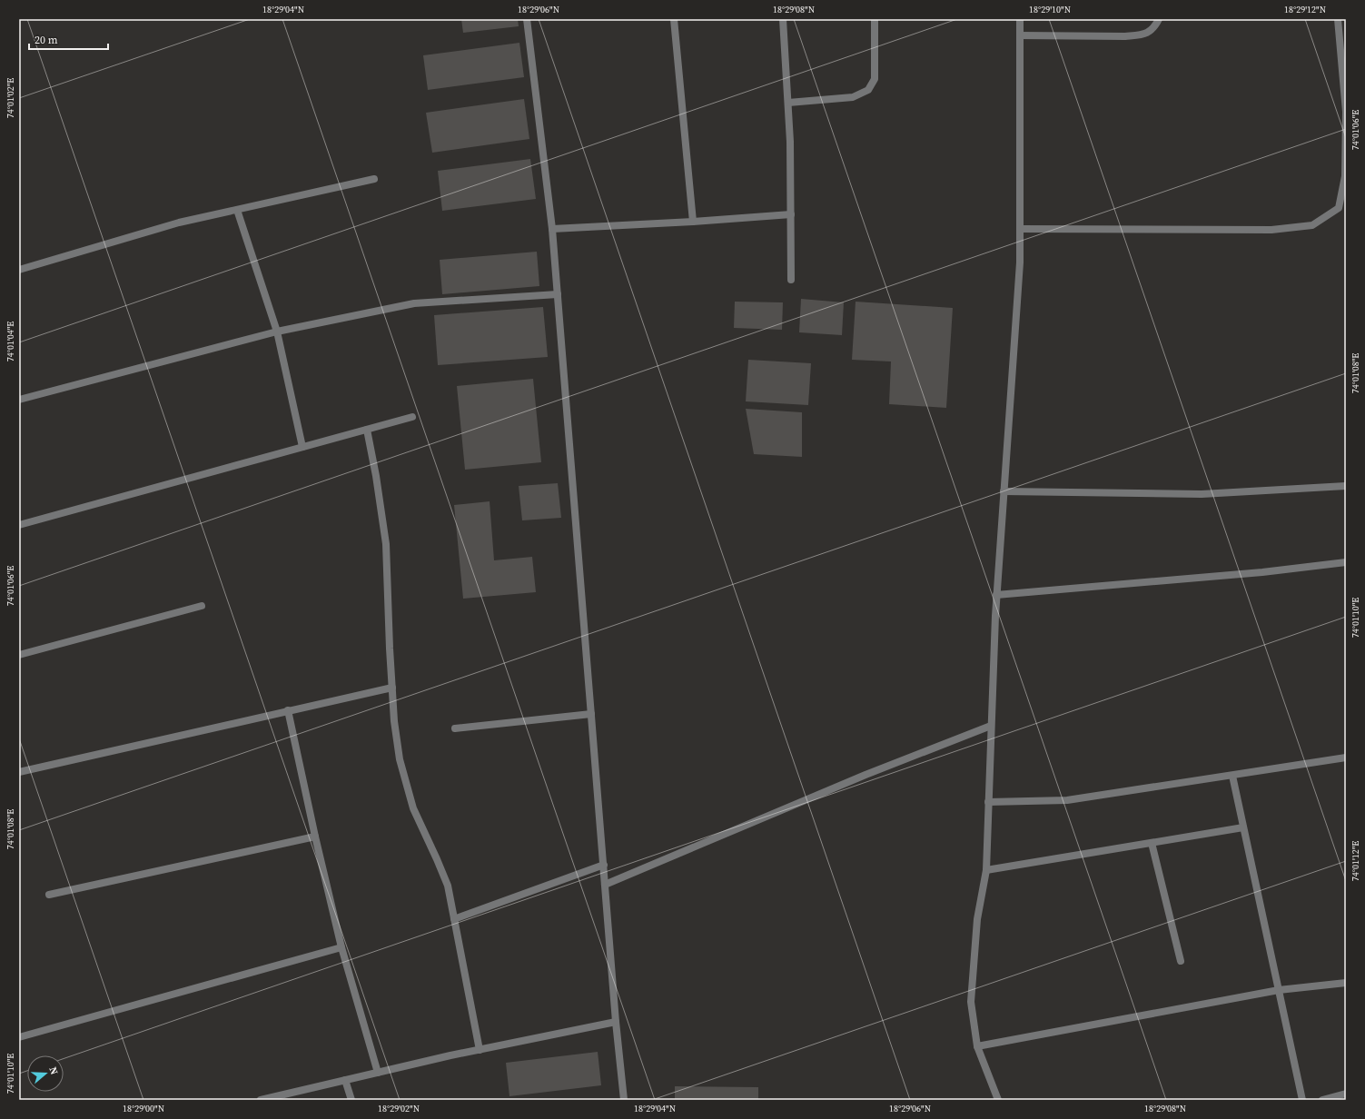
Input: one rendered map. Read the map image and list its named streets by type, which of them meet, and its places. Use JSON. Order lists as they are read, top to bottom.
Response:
{
  "scale_bar": "20 m",
  "north": "right",
  "coordinates": [
    "18°29'04\"N",
    "18°29'06\"N",
    "18°29'08\"N",
    "18°29'10\"N",
    "18°29'12\"N",
    "74°01'02\"E",
    "74°01'06\"E",
    "74°01'04\"E",
    "74°01'08\"E",
    "74°01'10\"E",
    "74°01'12\"E",
    "18°29'00\"N",
    "18°29'02\"N"
  ]
}
